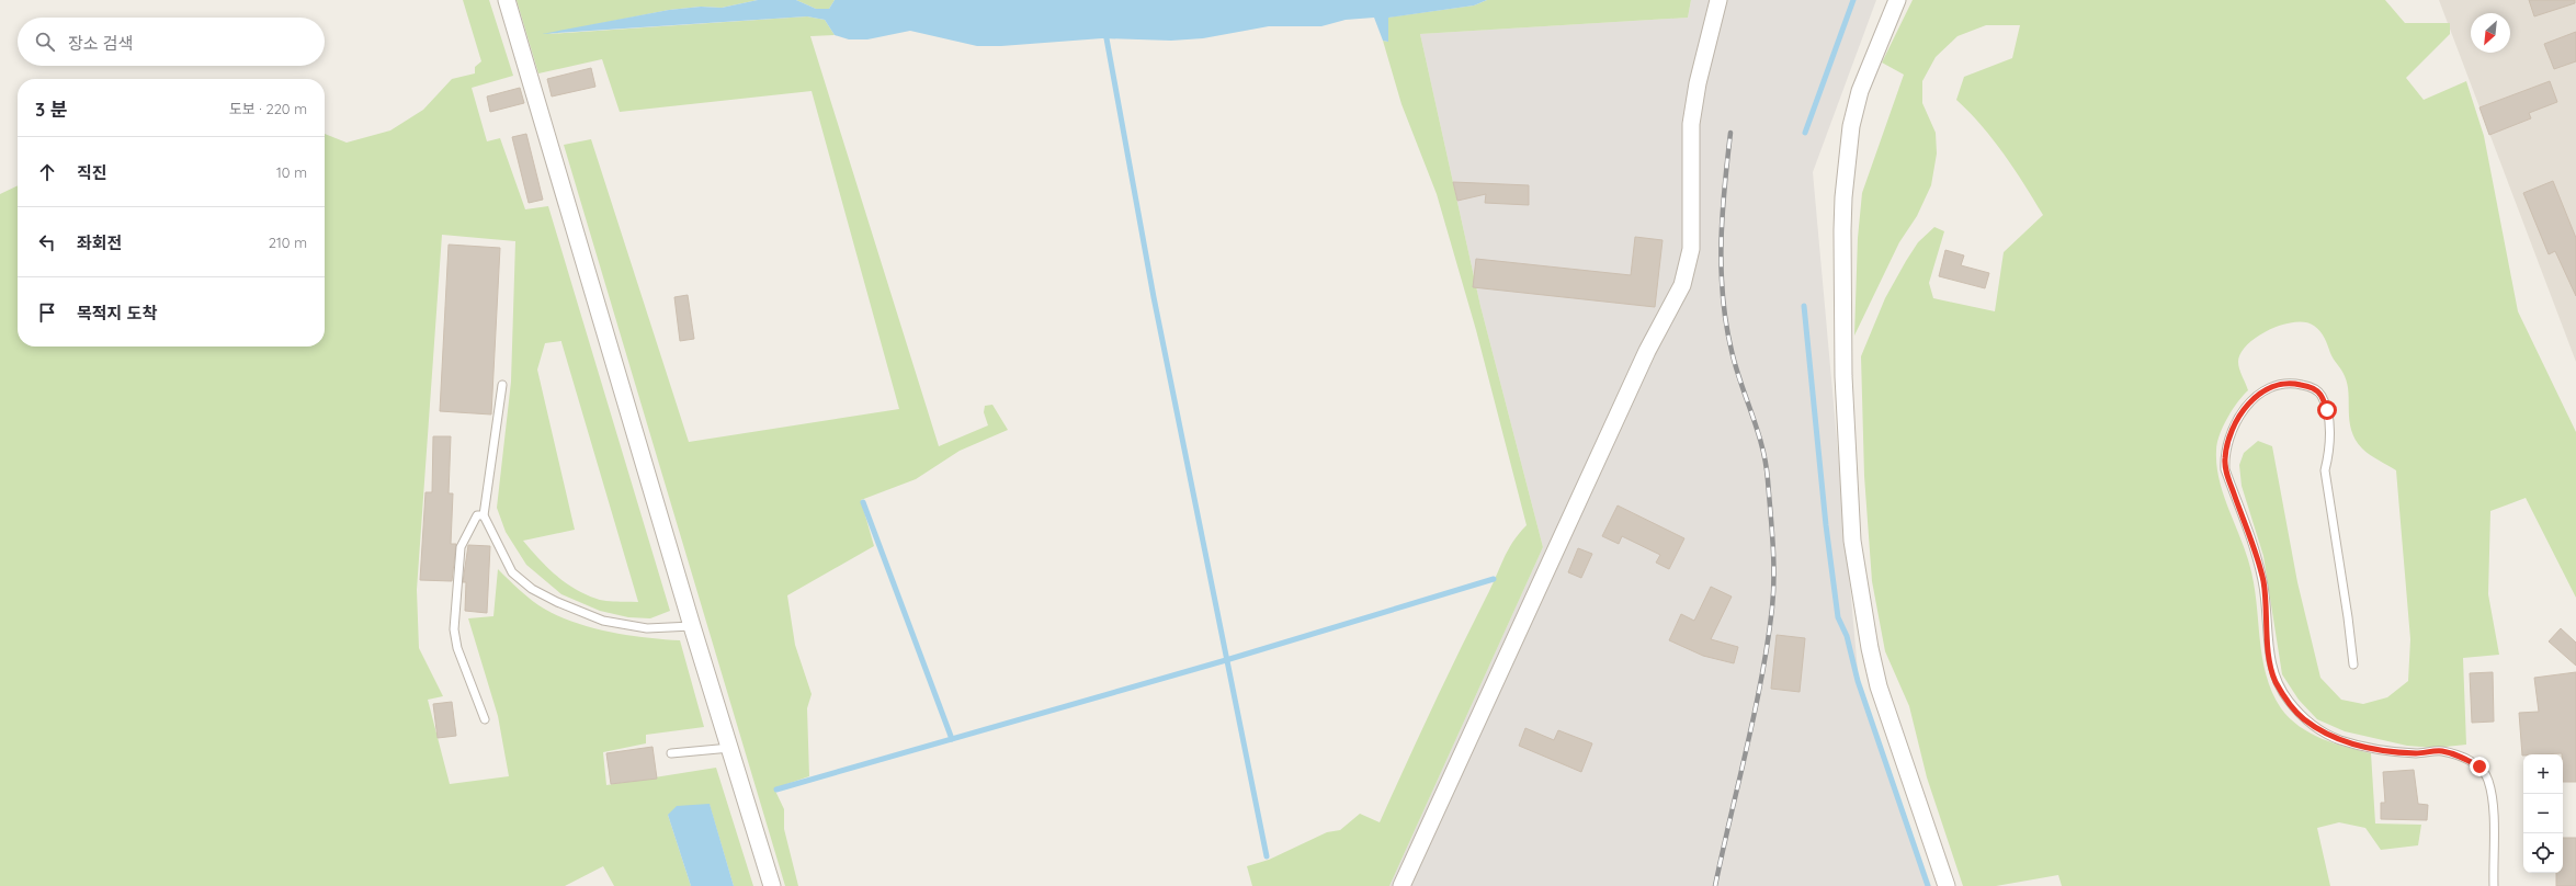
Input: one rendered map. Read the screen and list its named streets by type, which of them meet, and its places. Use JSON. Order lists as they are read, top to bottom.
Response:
{
  "north": "bottom left",
  "page": {
    "search": "장소 검색",
    "heading": ["3 분", "도보 · 220 m"],
    "list": [
      ["직진", "10 m"],
      ["좌회전", "210 m"],
      "목적지 도착"
    ],
    "map_buttons": ["+", "−"]
  }
}
